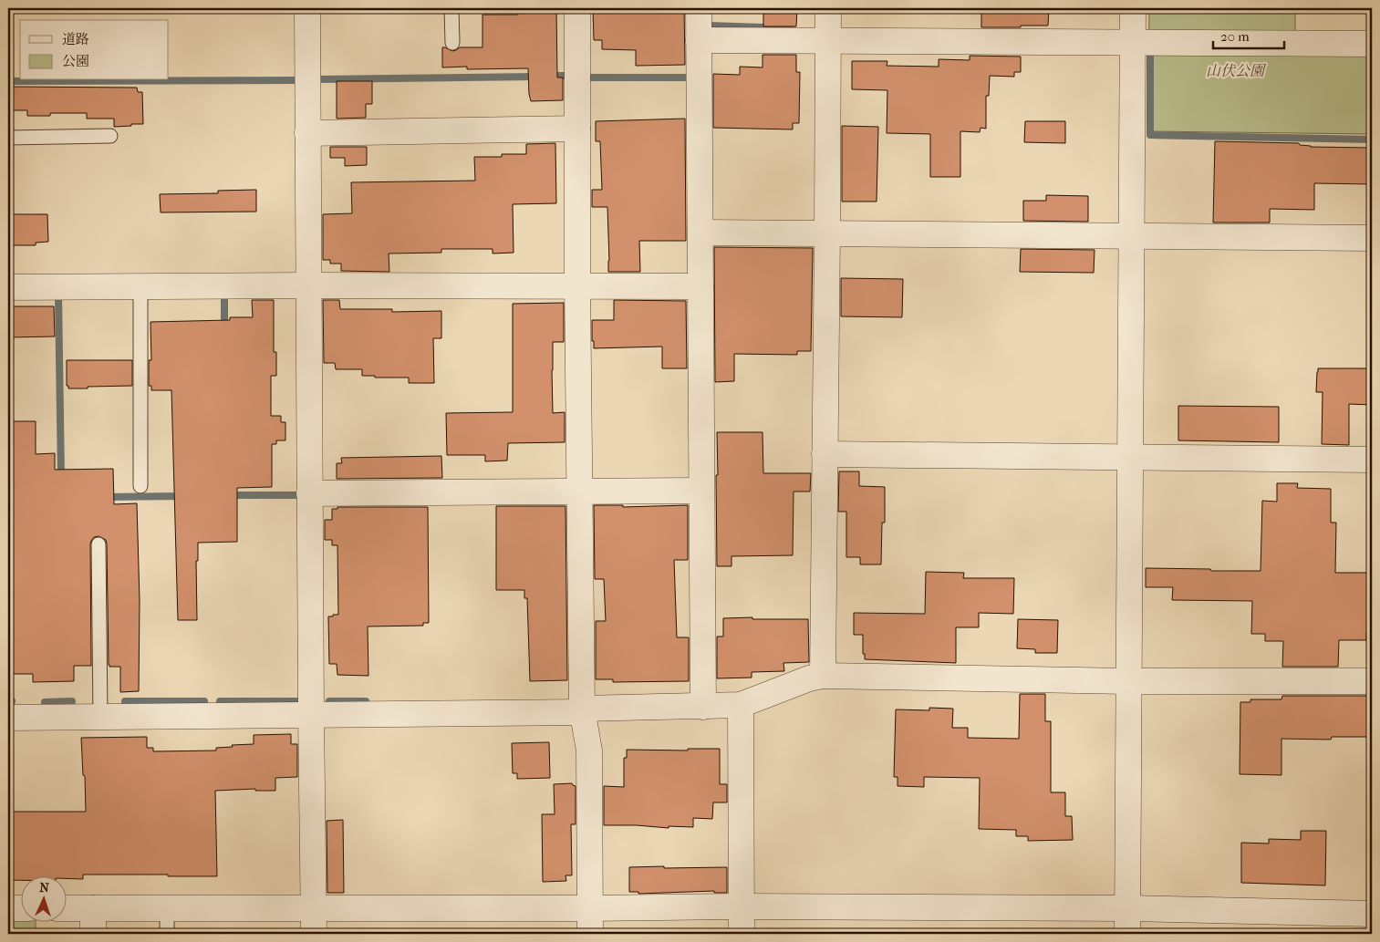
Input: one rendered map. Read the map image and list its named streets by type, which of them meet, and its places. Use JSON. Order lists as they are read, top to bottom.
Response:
{
  "parks": ["山伏公園"],
  "legend": ["道路", "公園"],
  "scale_bar": "20 m",
  "north": "top"
}
